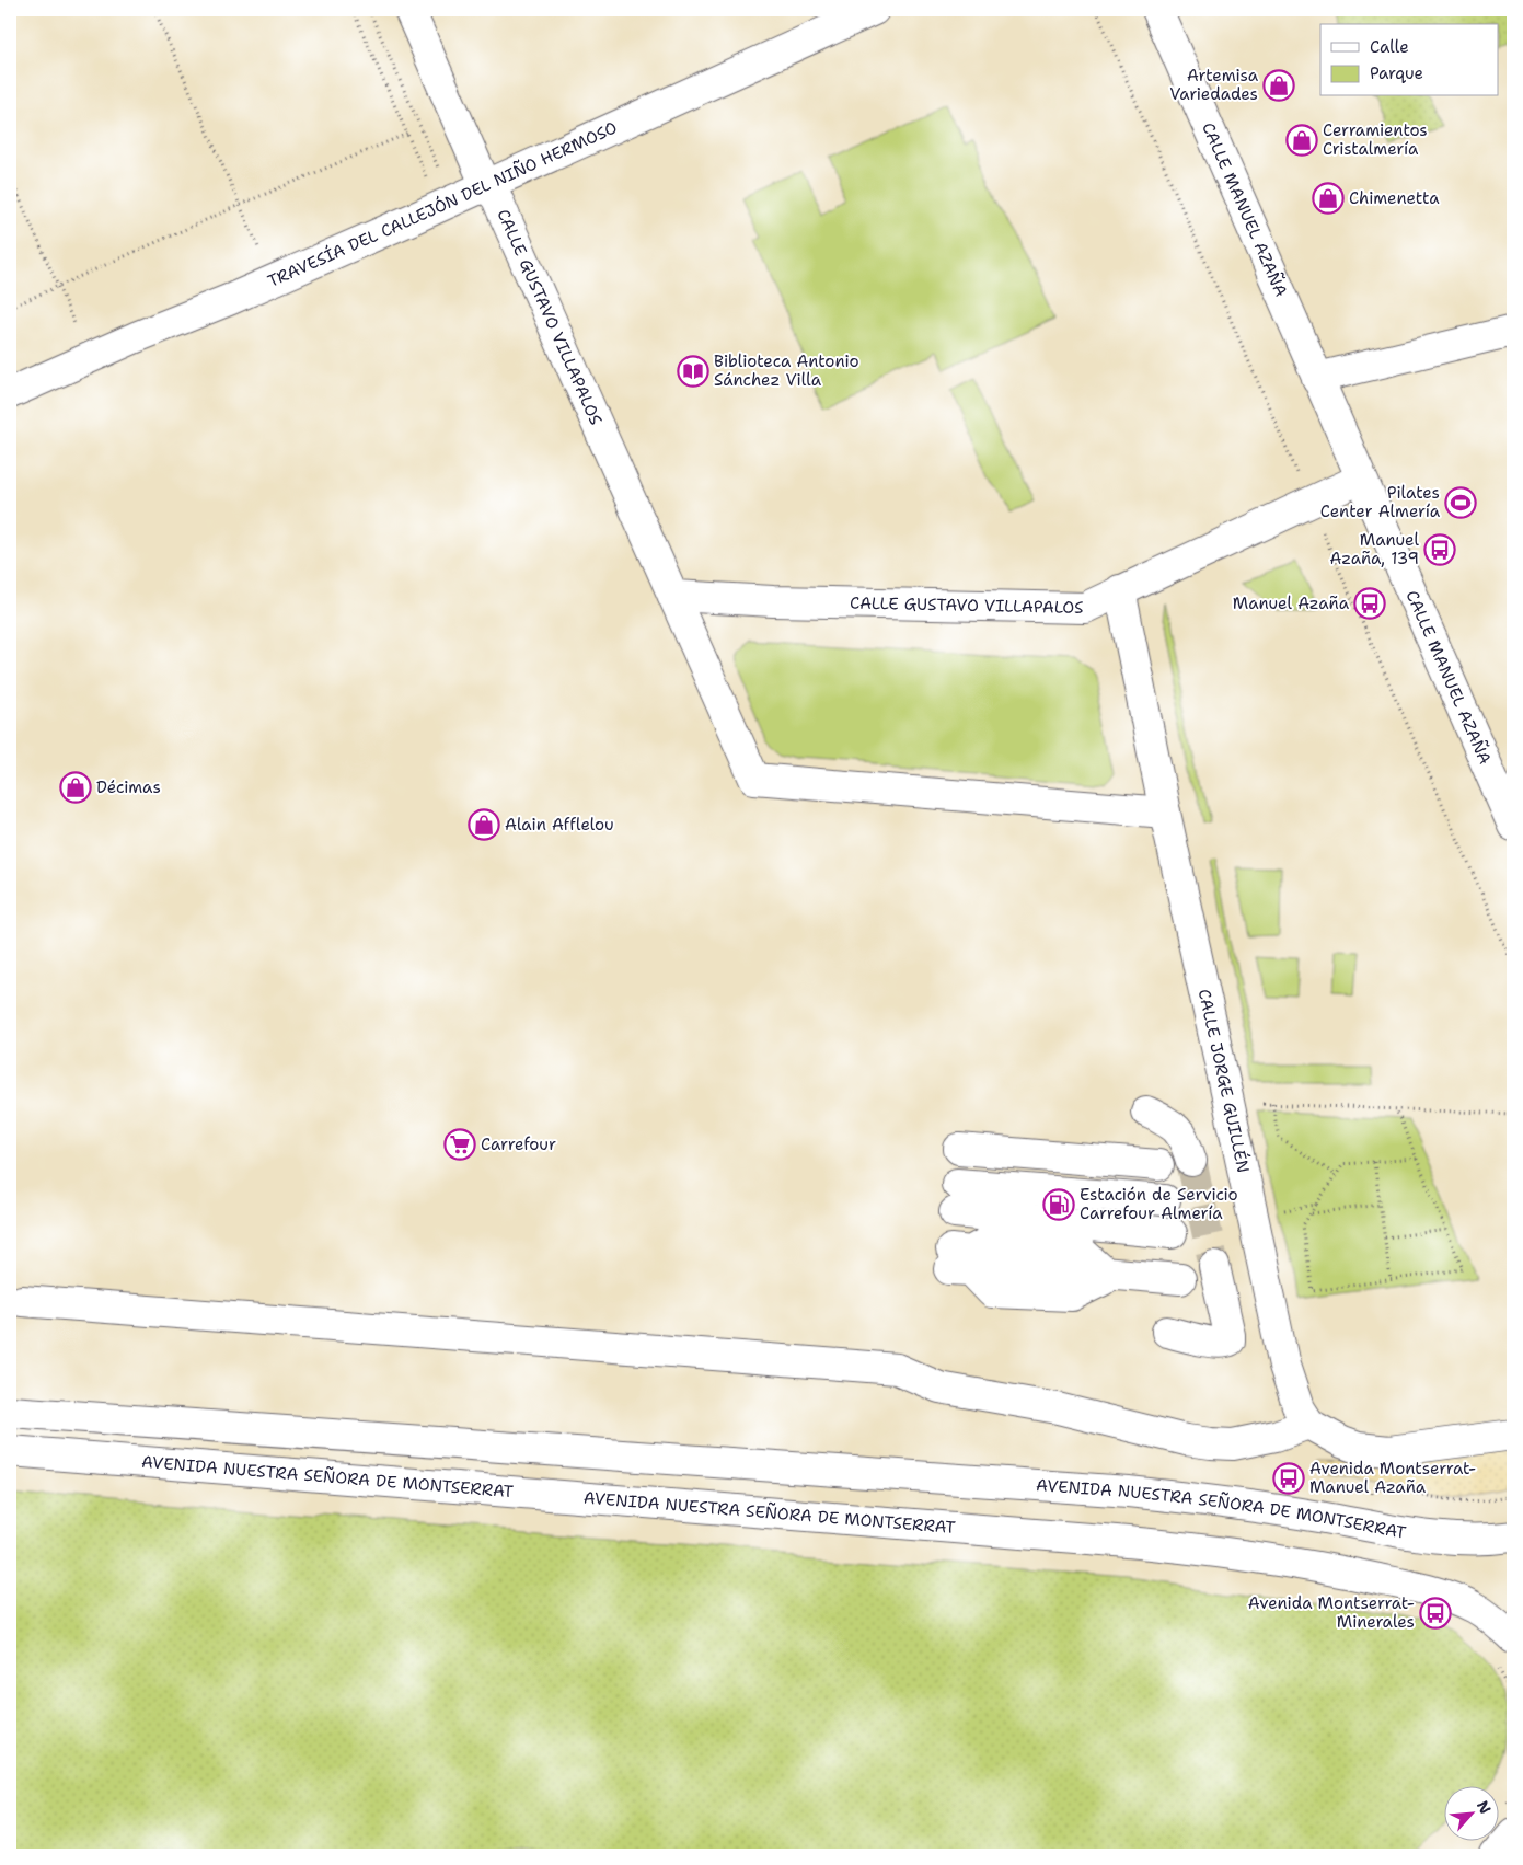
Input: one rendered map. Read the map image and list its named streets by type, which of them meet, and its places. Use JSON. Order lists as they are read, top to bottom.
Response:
{
  "streets": {
    "street": [
      "TRAVESÍA DEL CALLEJÓN DEL NIÑO HERMOSO",
      "CALLE MANUEL AZAÑA",
      "CALLE GUSTAVO VILLAPALOS",
      "CALLE JORGE GUILLÉN",
      "AVENIDA NUESTRA SEÑORA DE MONTSERRAT"
    ]
  },
  "crossings": [
    ["TRAVESÍA DEL CALLEJÓN DEL NIÑO HERMOSO", "CALLE GUSTAVO VILLAPALOS"],
    ["CALLE MANUEL AZAÑA", "CALLE GUSTAVO VILLAPALOS"],
    ["CALLE GUSTAVO VILLAPALOS", "CALLE JORGE GUILLÉN"]
  ],
  "places": {
    "shop": [
      "Artemisa Variedades",
      "Cerramientos Cristalmería",
      "Chimenetta",
      "Décimas",
      "Alain Afflelou"
    ],
    "library": ["Biblioteca Antonio Sánchez Villa"],
    "sports": ["Pilates Center Almería"],
    "bus stop": [
      "Manuel Azaña, 139",
      "Manuel Azaña",
      "Avenida Montserrat- Manuel Azaña",
      "Avenida Montserrat- Minerales"
    ],
    "supermarket": ["Carrefour"],
    "fuel station": ["Estación de Servicio Carrefour Almería"]
  },
  "legend": ["Calle", "Parque"],
  "north": "top right"
}
